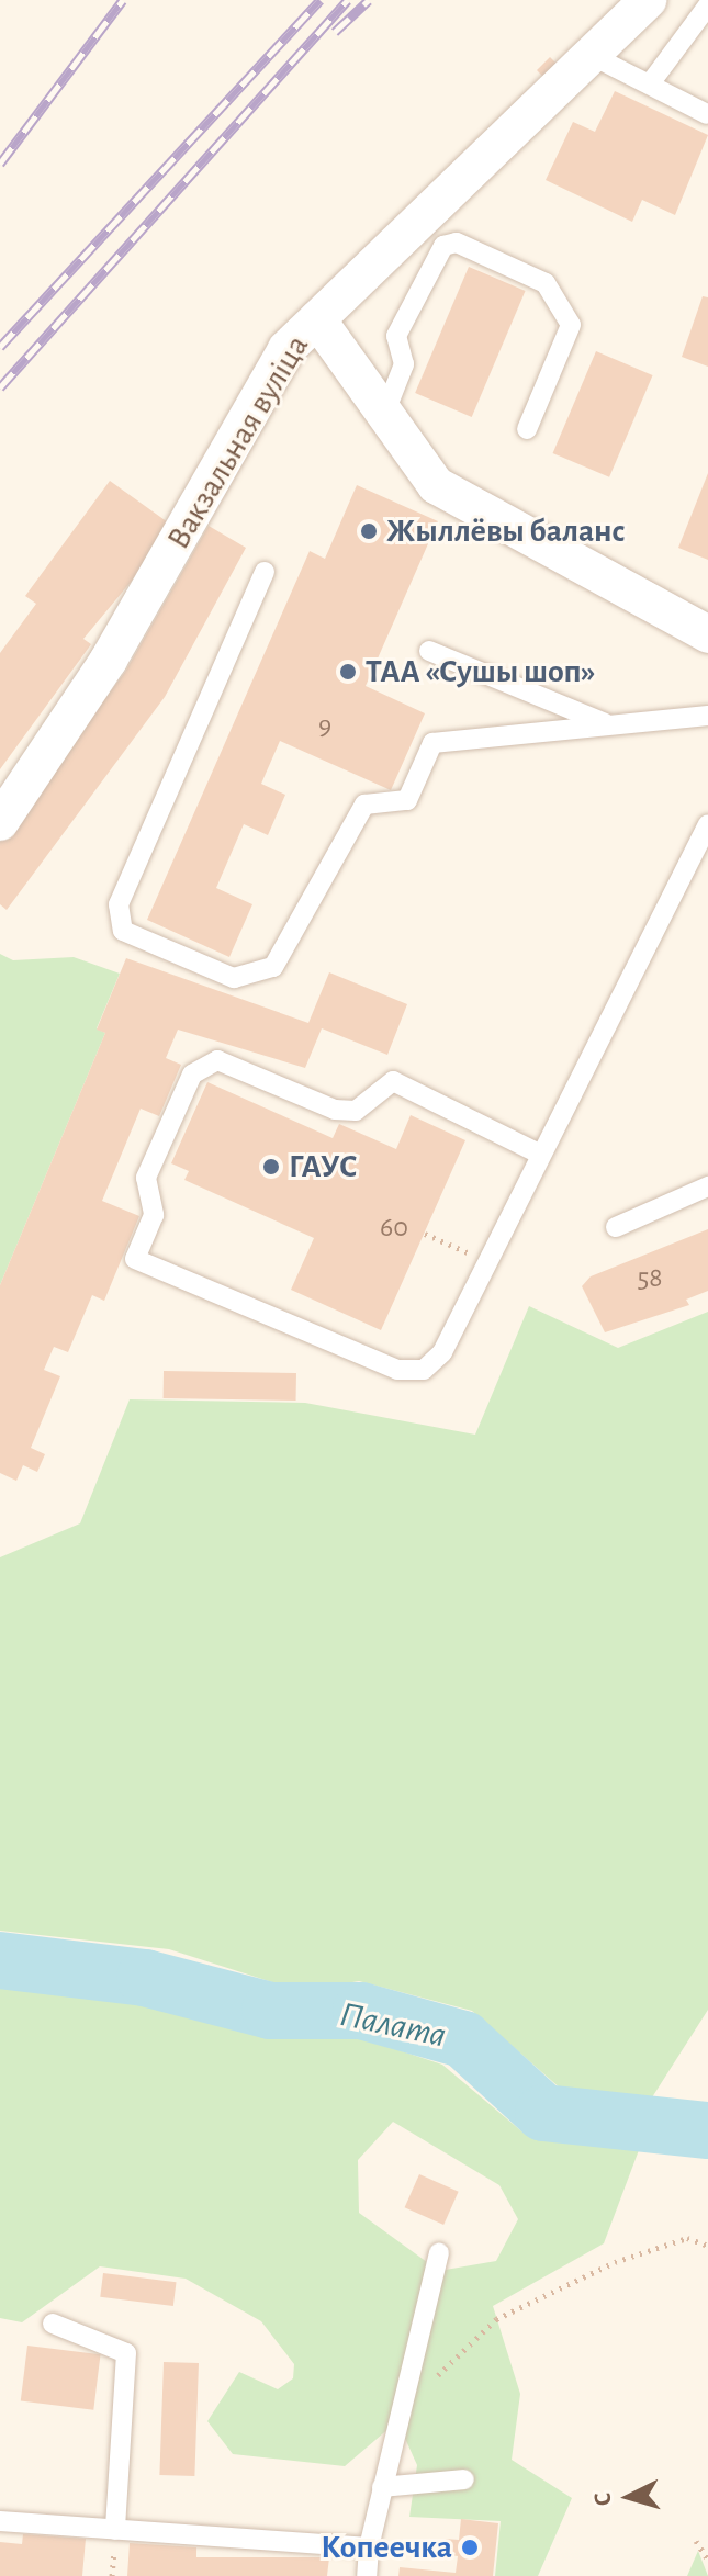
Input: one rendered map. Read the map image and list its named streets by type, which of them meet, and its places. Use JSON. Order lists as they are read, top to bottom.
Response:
{
  "streets": {
    "street": ["Вакзальная вуліца"]
  },
  "water": ["Палата"],
  "places": [
    "Жыллёвы баланс",
    "ТАА «Сушы шоп»",
    "ГАУС",
    "Копеечка"
  ],
  "house_numbers": ["9", "60", "58"],
  "north": "left"
}
